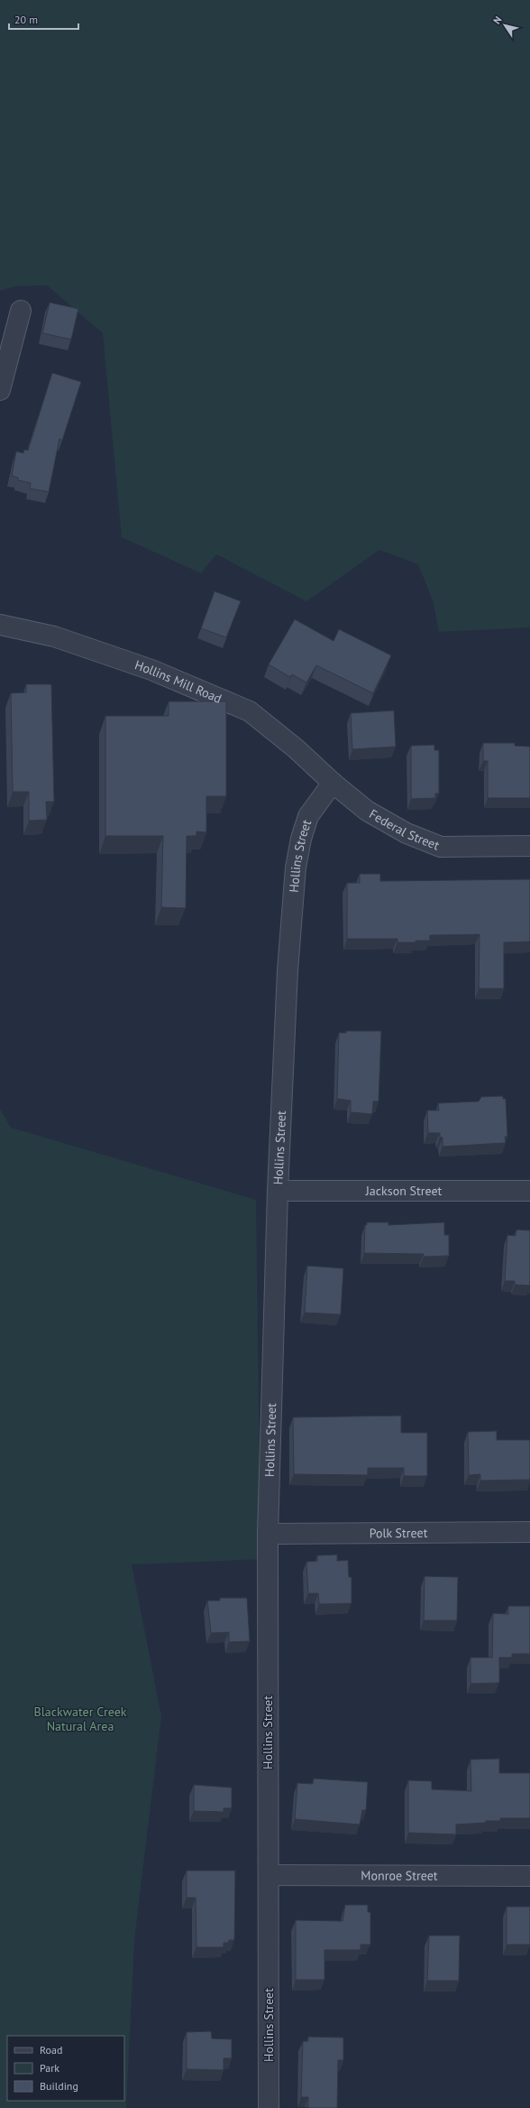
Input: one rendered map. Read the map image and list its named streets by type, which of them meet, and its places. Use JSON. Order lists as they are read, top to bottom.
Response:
{
  "streets": {
    "street": [
      "Hollins Mill Road",
      "Federal Street",
      "Hollins Street",
      "Jackson Street",
      "Polk Street",
      "Monroe Street"
    ]
  },
  "crossings": [
    ["Hollins Mill Road", "Federal Street"],
    ["Hollins Mill Road", "Hollins Street"],
    ["Federal Street", "Hollins Street"],
    ["Hollins Street", "Jackson Street"],
    ["Hollins Street", "Polk Street"],
    ["Hollins Street", "Monroe Street"]
  ],
  "parks": ["Blackwater Creek Natural Area"],
  "legend": ["Road", "Park", "Building"],
  "scale_bar": "20 m",
  "north": "top left"
}
